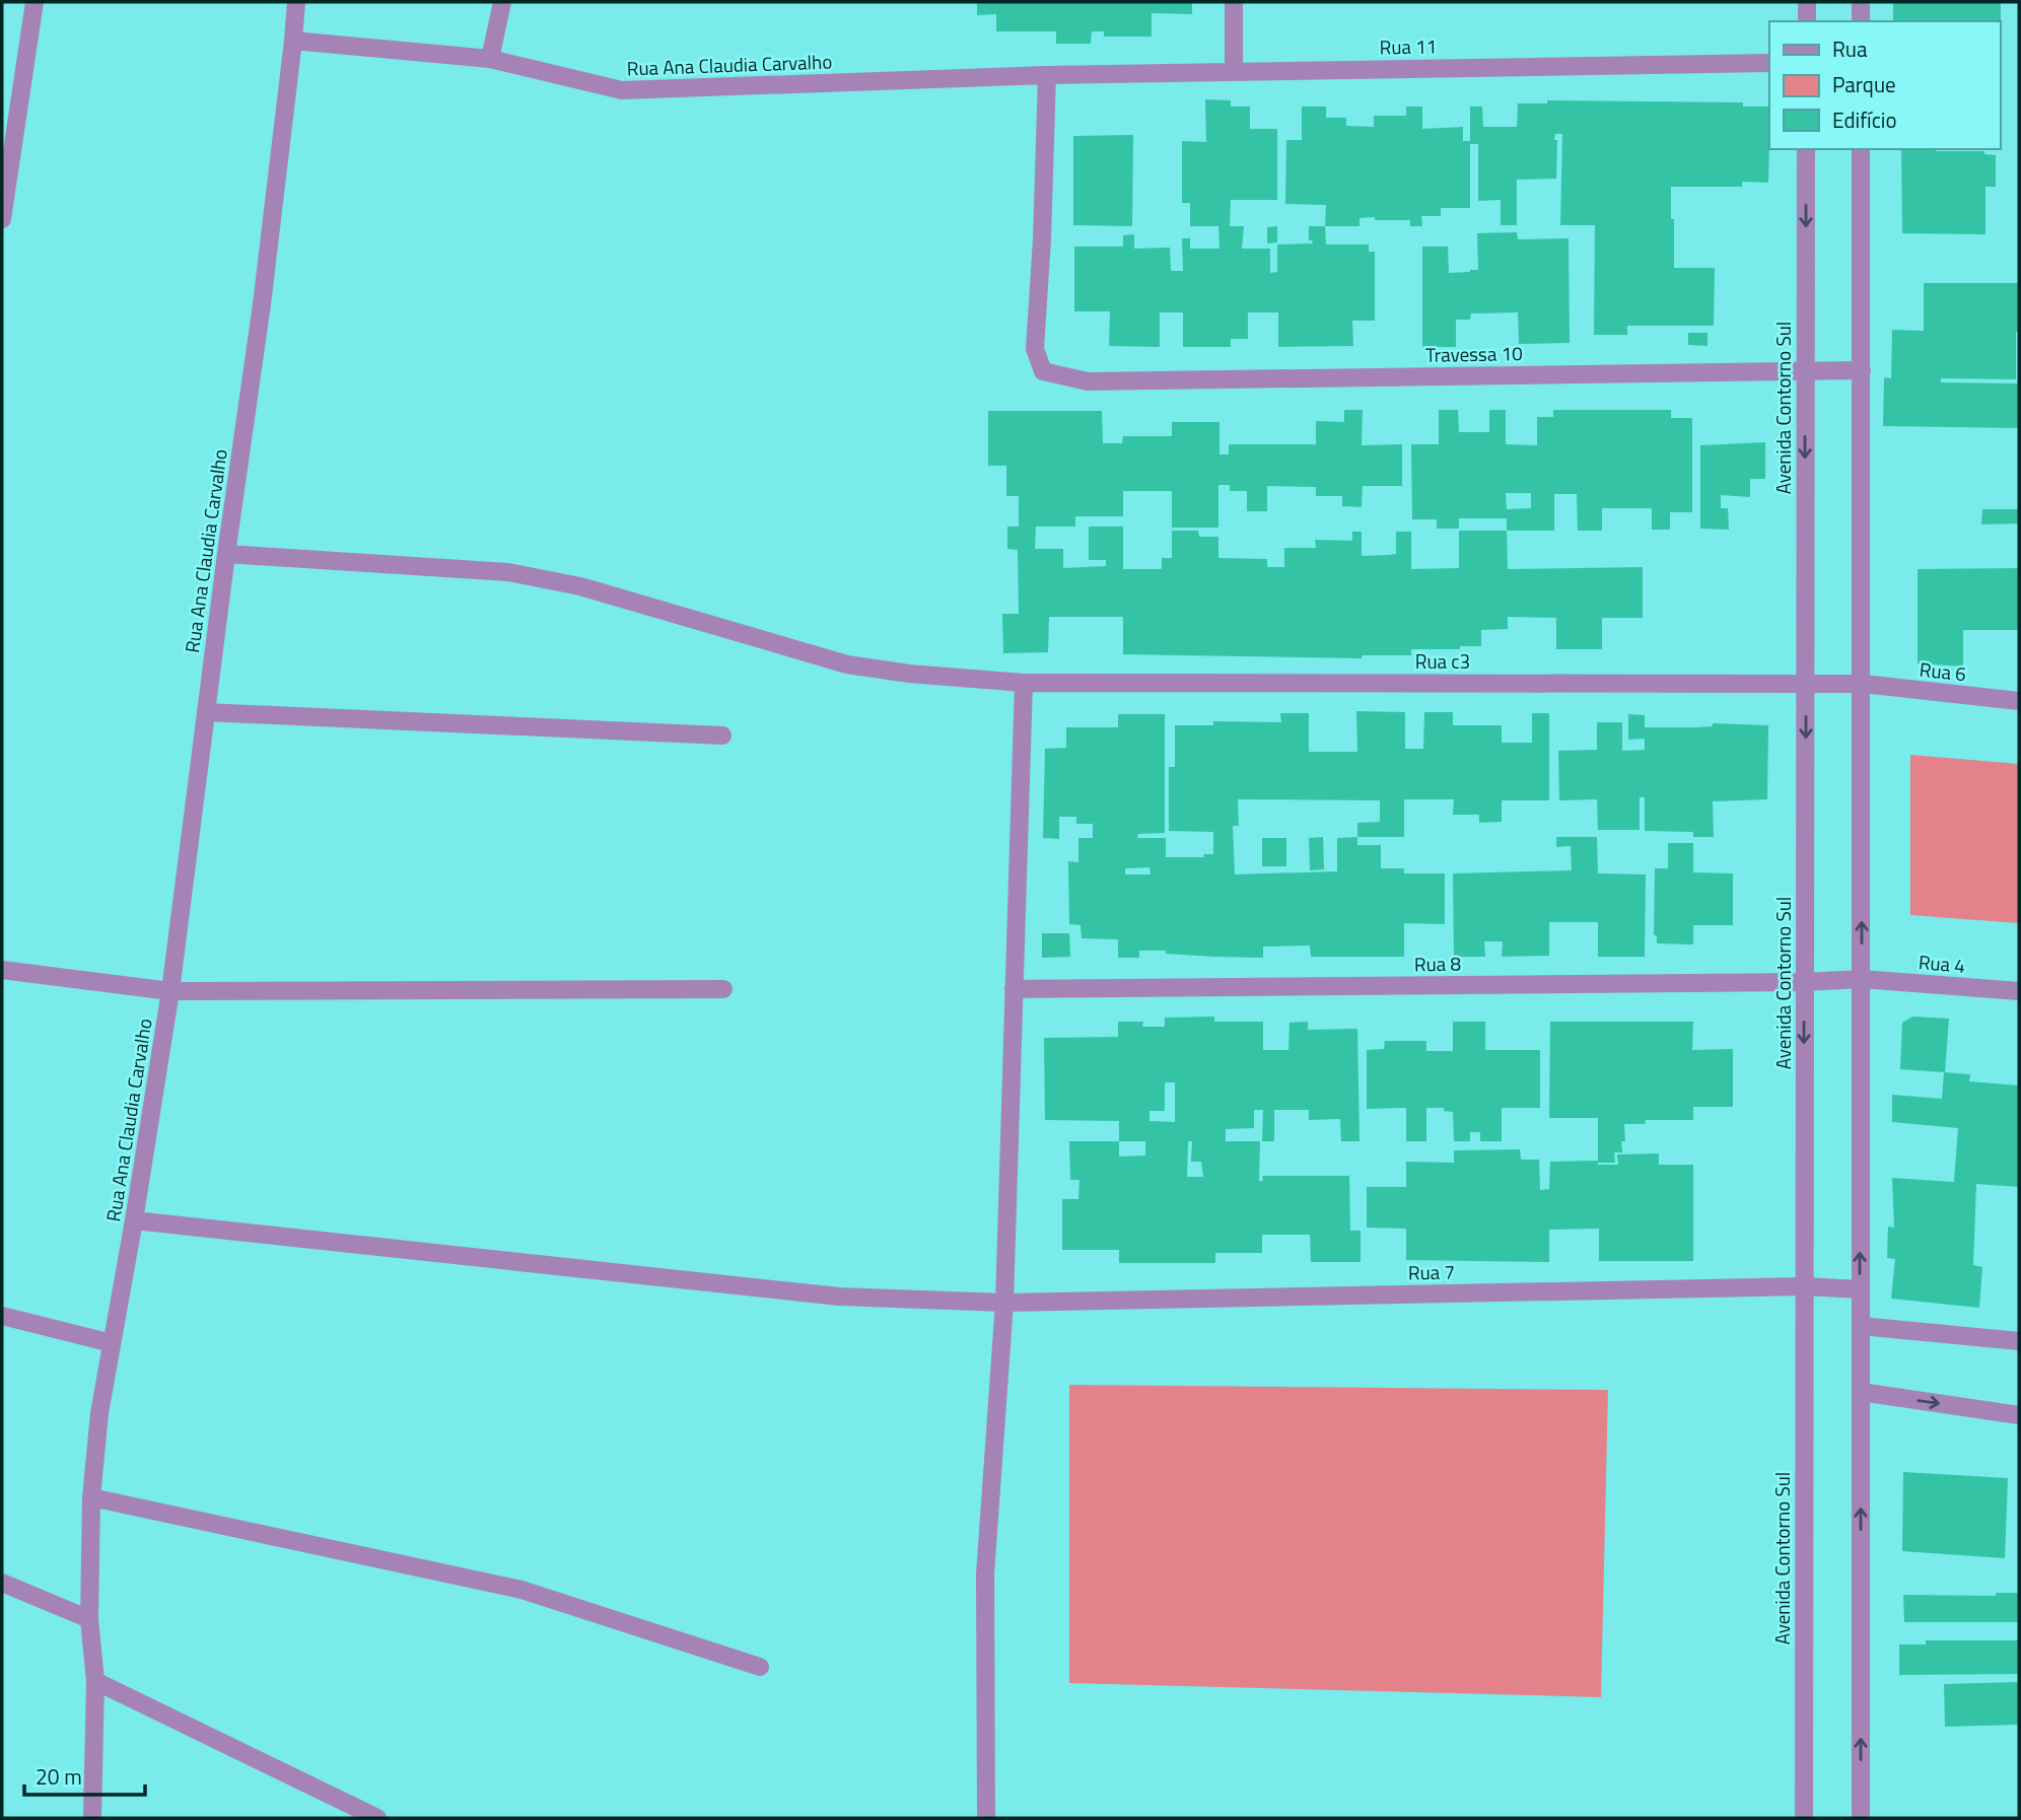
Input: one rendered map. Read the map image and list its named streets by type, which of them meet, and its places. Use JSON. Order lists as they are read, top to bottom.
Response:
{
  "streets": {
    "street": [
      "Rua 11",
      "Rua Ana Claudia Carvalho",
      "Travessa 10",
      "Avenida Contorno Sul",
      "Rua c3",
      "Rua 6",
      "Rua 8",
      "Rua 4",
      "Rua 7"
    ]
  },
  "crossings": [
    ["Rua 11", "Rua Ana Claudia Carvalho"],
    ["Rua 11", "Travessa 10"],
    ["Rua Ana Claudia Carvalho", "Travessa 10"],
    ["Rua Ana Claudia Carvalho", "Rua c3"],
    ["Rua Ana Claudia Carvalho", "Rua 7"],
    ["Travessa 10", "Avenida Contorno Sul"],
    ["Avenida Contorno Sul", "Rua c3"],
    ["Avenida Contorno Sul", "Rua 8"],
    ["Avenida Contorno Sul", "Rua 7"],
    ["Rua c3", "Rua 6"],
    ["Rua 8", "Rua 4"]
  ],
  "legend": ["Rua", "Parque", "Edifício"],
  "scale_bar": "20 m"
}
